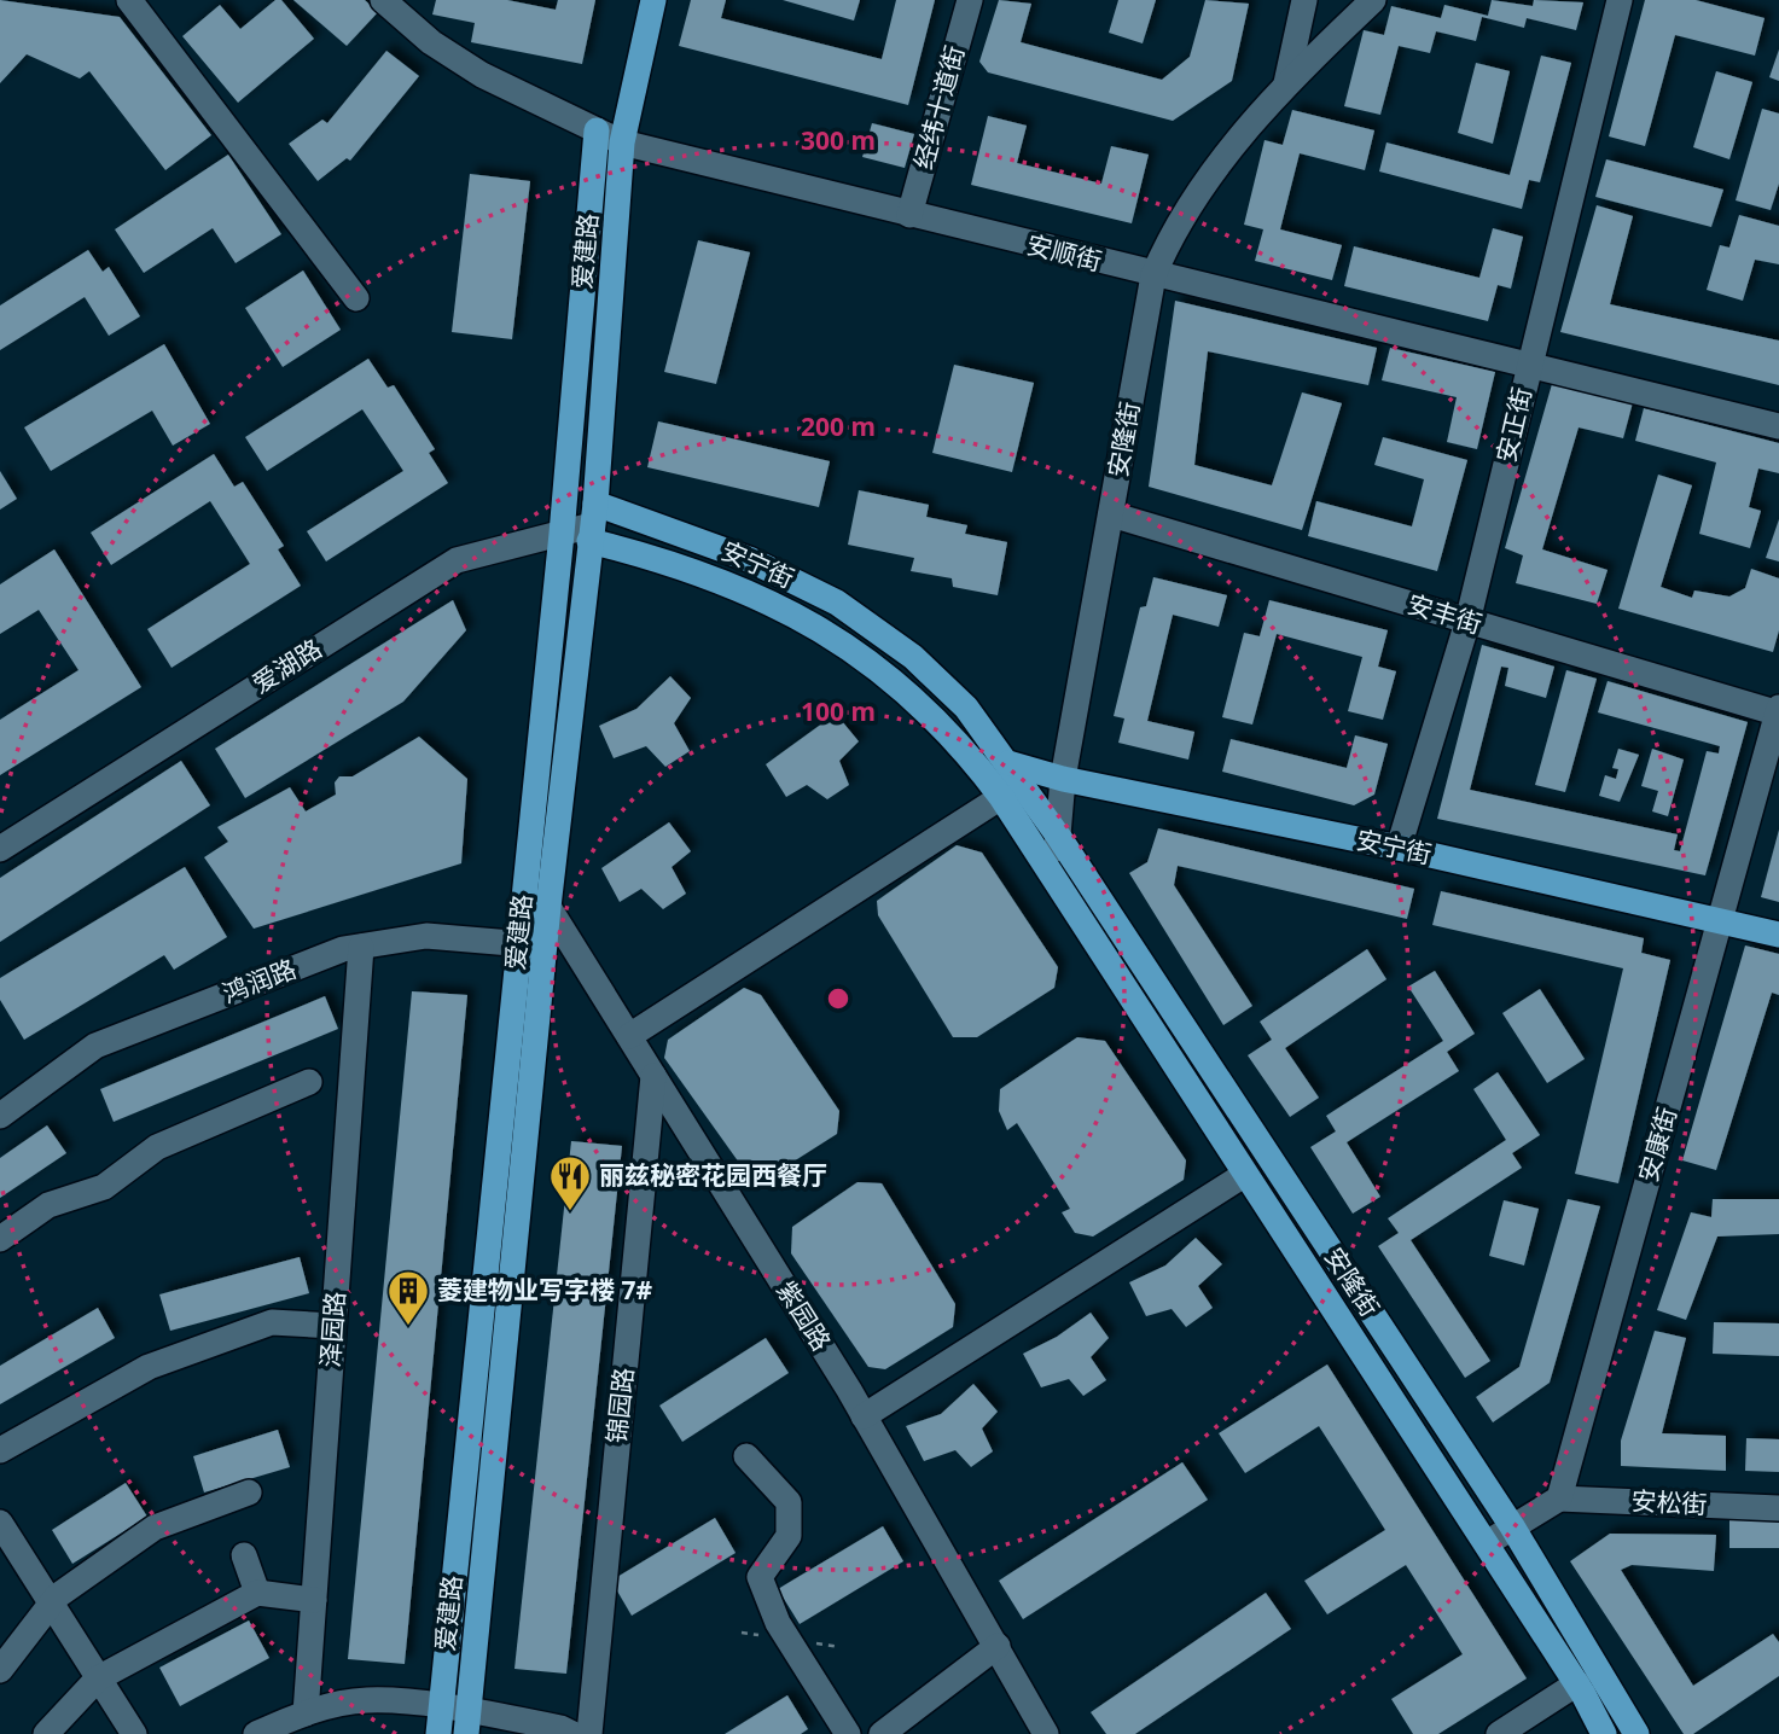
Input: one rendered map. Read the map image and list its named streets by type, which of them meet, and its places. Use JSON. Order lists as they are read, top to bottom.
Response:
{
  "streets": {
    "main road": ["爱建路", "安隆街", "安宁街"],
    "street": [
      "经纬十道街",
      "安顺街",
      "安正街",
      "安丰街",
      "爱湖路",
      "鸿润路",
      "安康街",
      "紫园路",
      "泽园路",
      "锦园路",
      "安松街"
    ]
  },
  "crossings": [
    ["经纬十道街", "安顺街"],
    ["爱建路", "安顺街"],
    ["爱建路", "安隆街"],
    ["爱建路", "安宁街"],
    ["爱建路", "爱湖路"],
    ["爱建路", "鸿润路"],
    ["爱建路", "紫园路"],
    ["安顺街", "安正街"],
    ["安顺街", "安隆街"],
    ["安正街", "安宁街"],
    ["安正街", "安丰街"],
    ["安隆街", "安宁街"],
    ["安隆街", "安丰街"],
    ["安隆街", "爱湖路"],
    ["安宁街", "爱湖路"],
    ["安宁街", "安康街"],
    ["安丰街", "安康街"],
    ["鸿润路", "泽园路"],
    ["安康街", "安松街"],
    ["紫园路", "锦园路"]
  ],
  "places": {
    "restaurant": ["丽兹秘密花园西餐厅"],
    "building": ["菱建物业写字楼 7#"]
  },
  "rings": ["300 m", "200 m", "100 m"]
}
